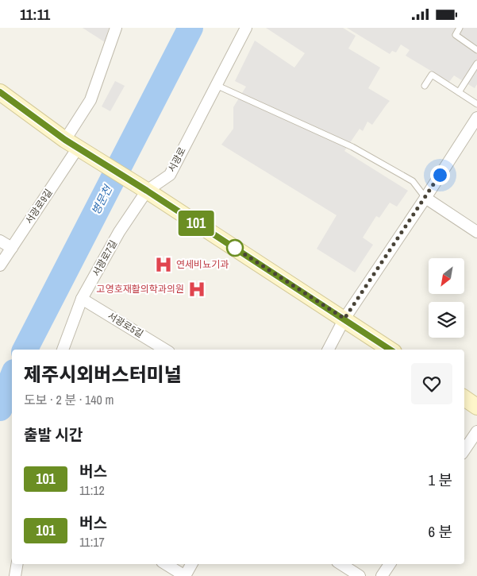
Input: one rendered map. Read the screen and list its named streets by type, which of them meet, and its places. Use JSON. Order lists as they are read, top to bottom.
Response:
{
  "streets": {
    "street": [
      "서광로",
      "서광로9길",
      "서광로7길",
      "서광로5길"
    ]
  },
  "crossings": [
    ["서광로", "서광로7길"],
    ["서광로7길", "서광로5길"]
  ],
  "water": ["병문천"],
  "places": {
    "hospital": ["연세비뇨기과", "고영호재활의학과의원"]
  },
  "lines": ["bus line 101"],
  "north": "bottom left",
  "page": {
    "status": "11:11",
    "on_map": "101",
    "heading": [
      ["제주시외버스터미널", "도보 · 2 분 · 140 m"],
      "출발 시간"
    ],
    "list": [
      {
        "mark": "101",
        "name": "버스",
        "note": "11:12",
        "value": "1 분"
      },
      {
        "mark": "101",
        "name": "버스",
        "note": "11:17",
        "value": "6 분"
      }
    ]
  }
}
